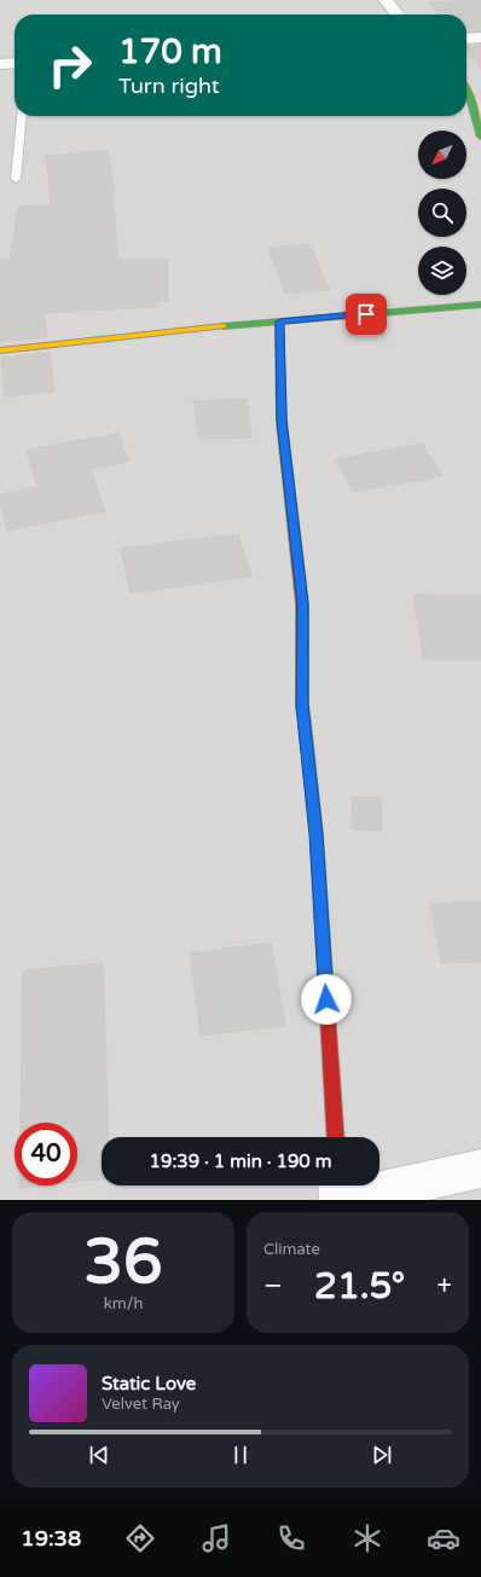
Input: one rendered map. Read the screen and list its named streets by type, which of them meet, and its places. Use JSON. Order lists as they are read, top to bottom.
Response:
{
  "north": "bottom left",
  "page": {
    "turn": ["170 m", "Turn right"],
    "limit": "40",
    "trip": "19:39 · 1 min · 190 m",
    "tile": [
      ["36", "km/h"],
      "Climate"
    ],
    "heat": ["−", "21.5°", "+"],
    "song": ["Static Love", "Velvet Ray"],
    "tabs": "19:38"
  }
}
